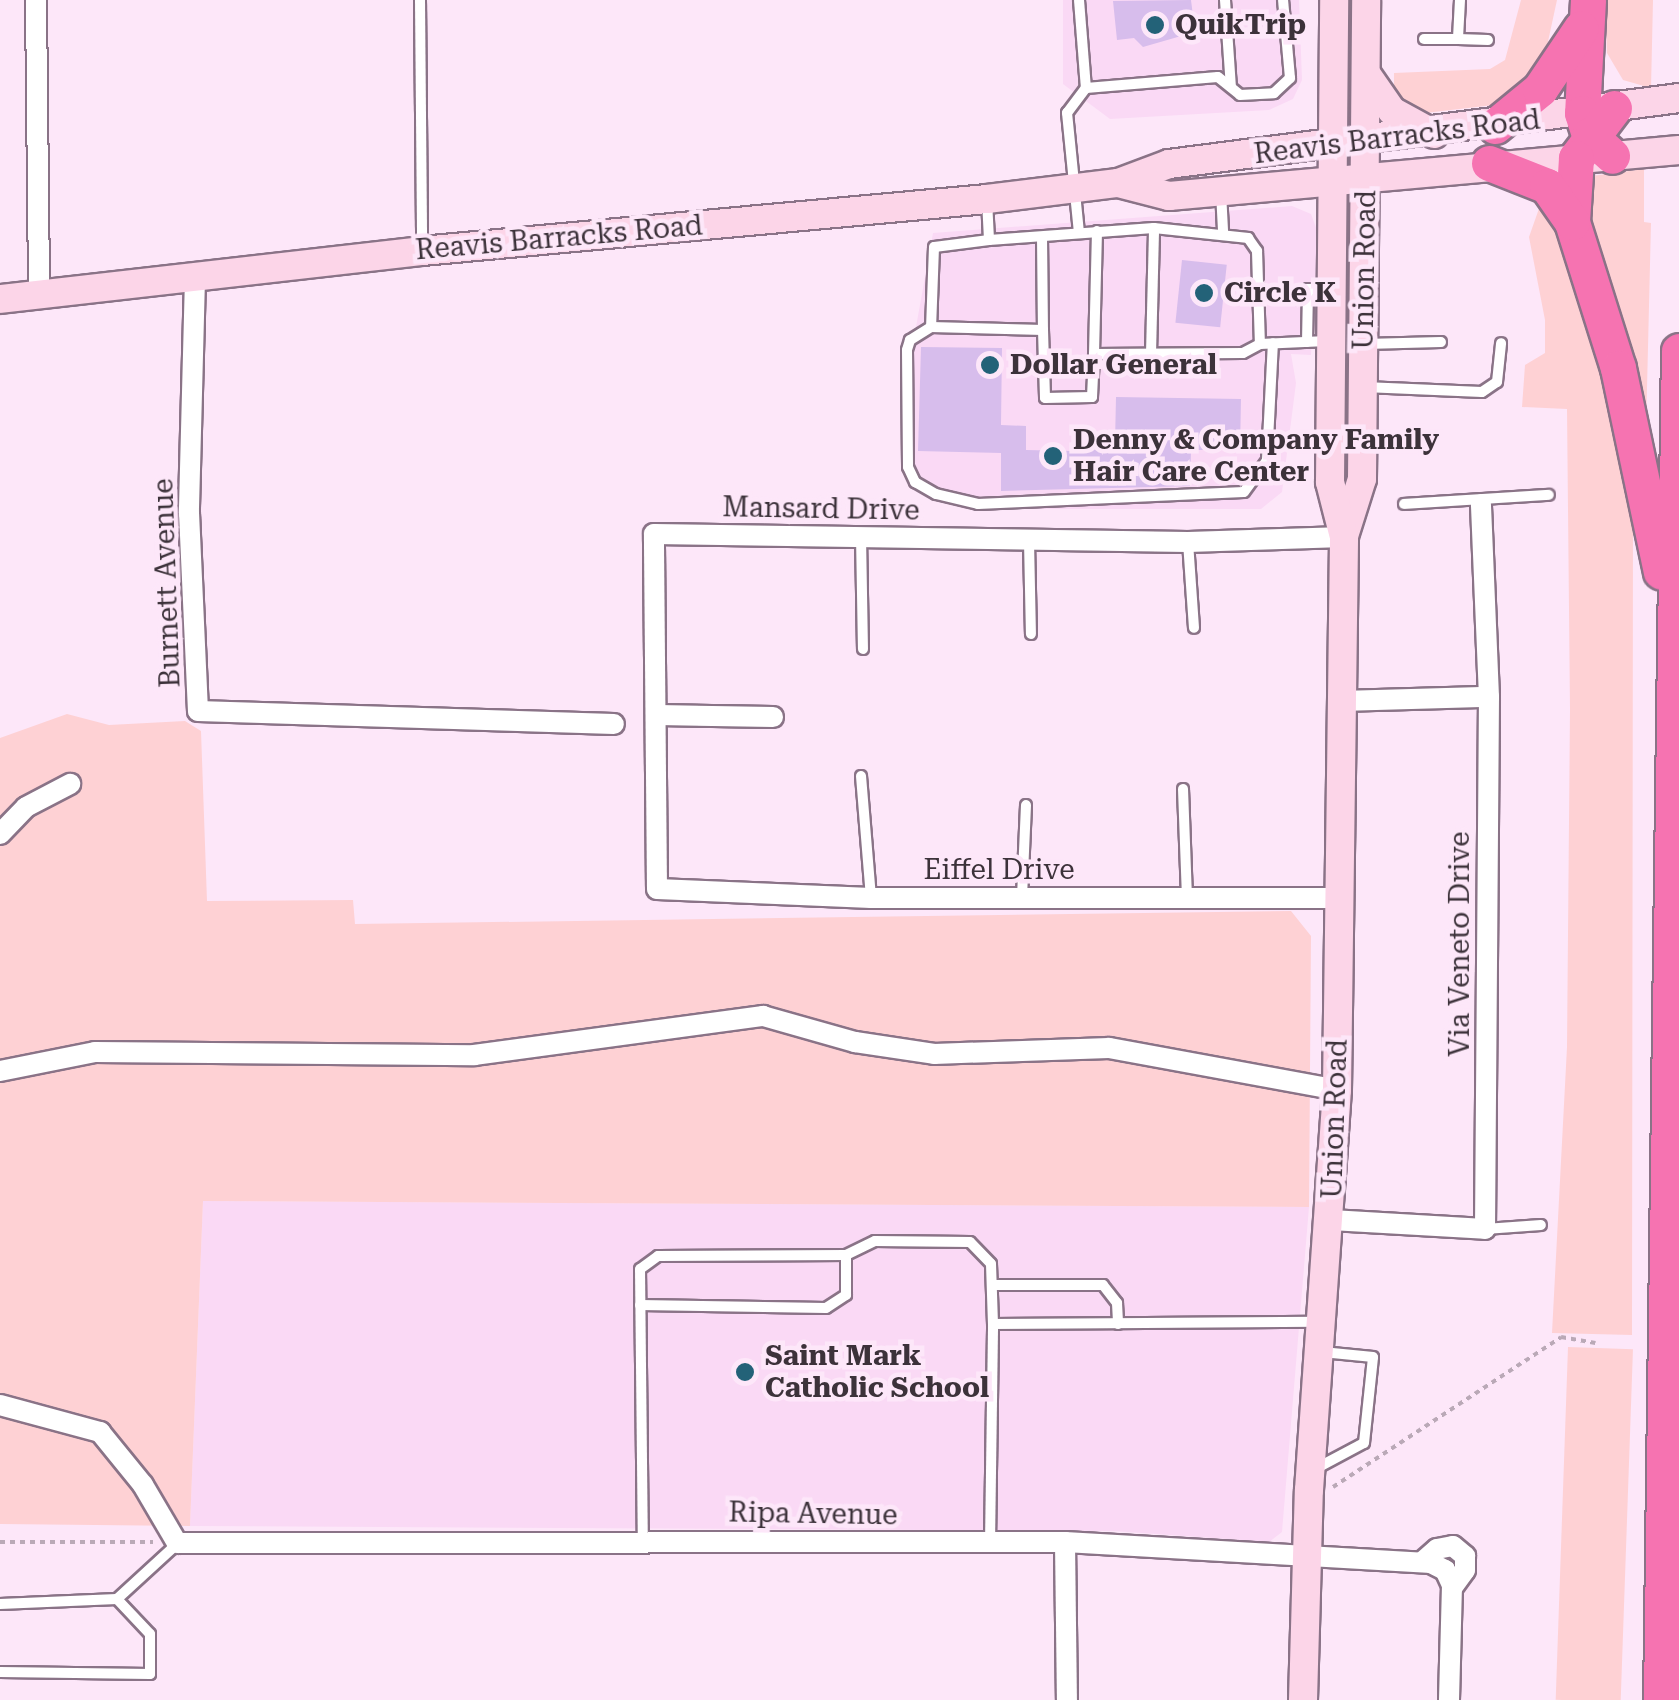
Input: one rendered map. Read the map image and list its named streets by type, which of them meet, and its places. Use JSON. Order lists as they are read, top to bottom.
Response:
{
  "streets": {
    "main road": ["Reavis Barracks Road", "Union Road"],
    "street": [
      "Mansard Drive",
      "Burnett Avenue",
      "Eiffel Drive",
      "Via Veneto Drive",
      "Ripa Avenue"
    ]
  },
  "crossings": [
    ["Reavis Barracks Road", "Union Road"],
    ["Reavis Barracks Road", "Burnett Avenue"],
    ["Union Road", "Mansard Drive"],
    ["Union Road", "Eiffel Drive"],
    ["Union Road", "Ripa Avenue"],
    ["Mansard Drive", "Eiffel Drive"]
  ],
  "places": [
    "QuikTrip",
    "Circle K",
    "Dollar General",
    "Denny & Company Family Hair Care Center",
    "Saint Mark Catholic School"
  ]
}
